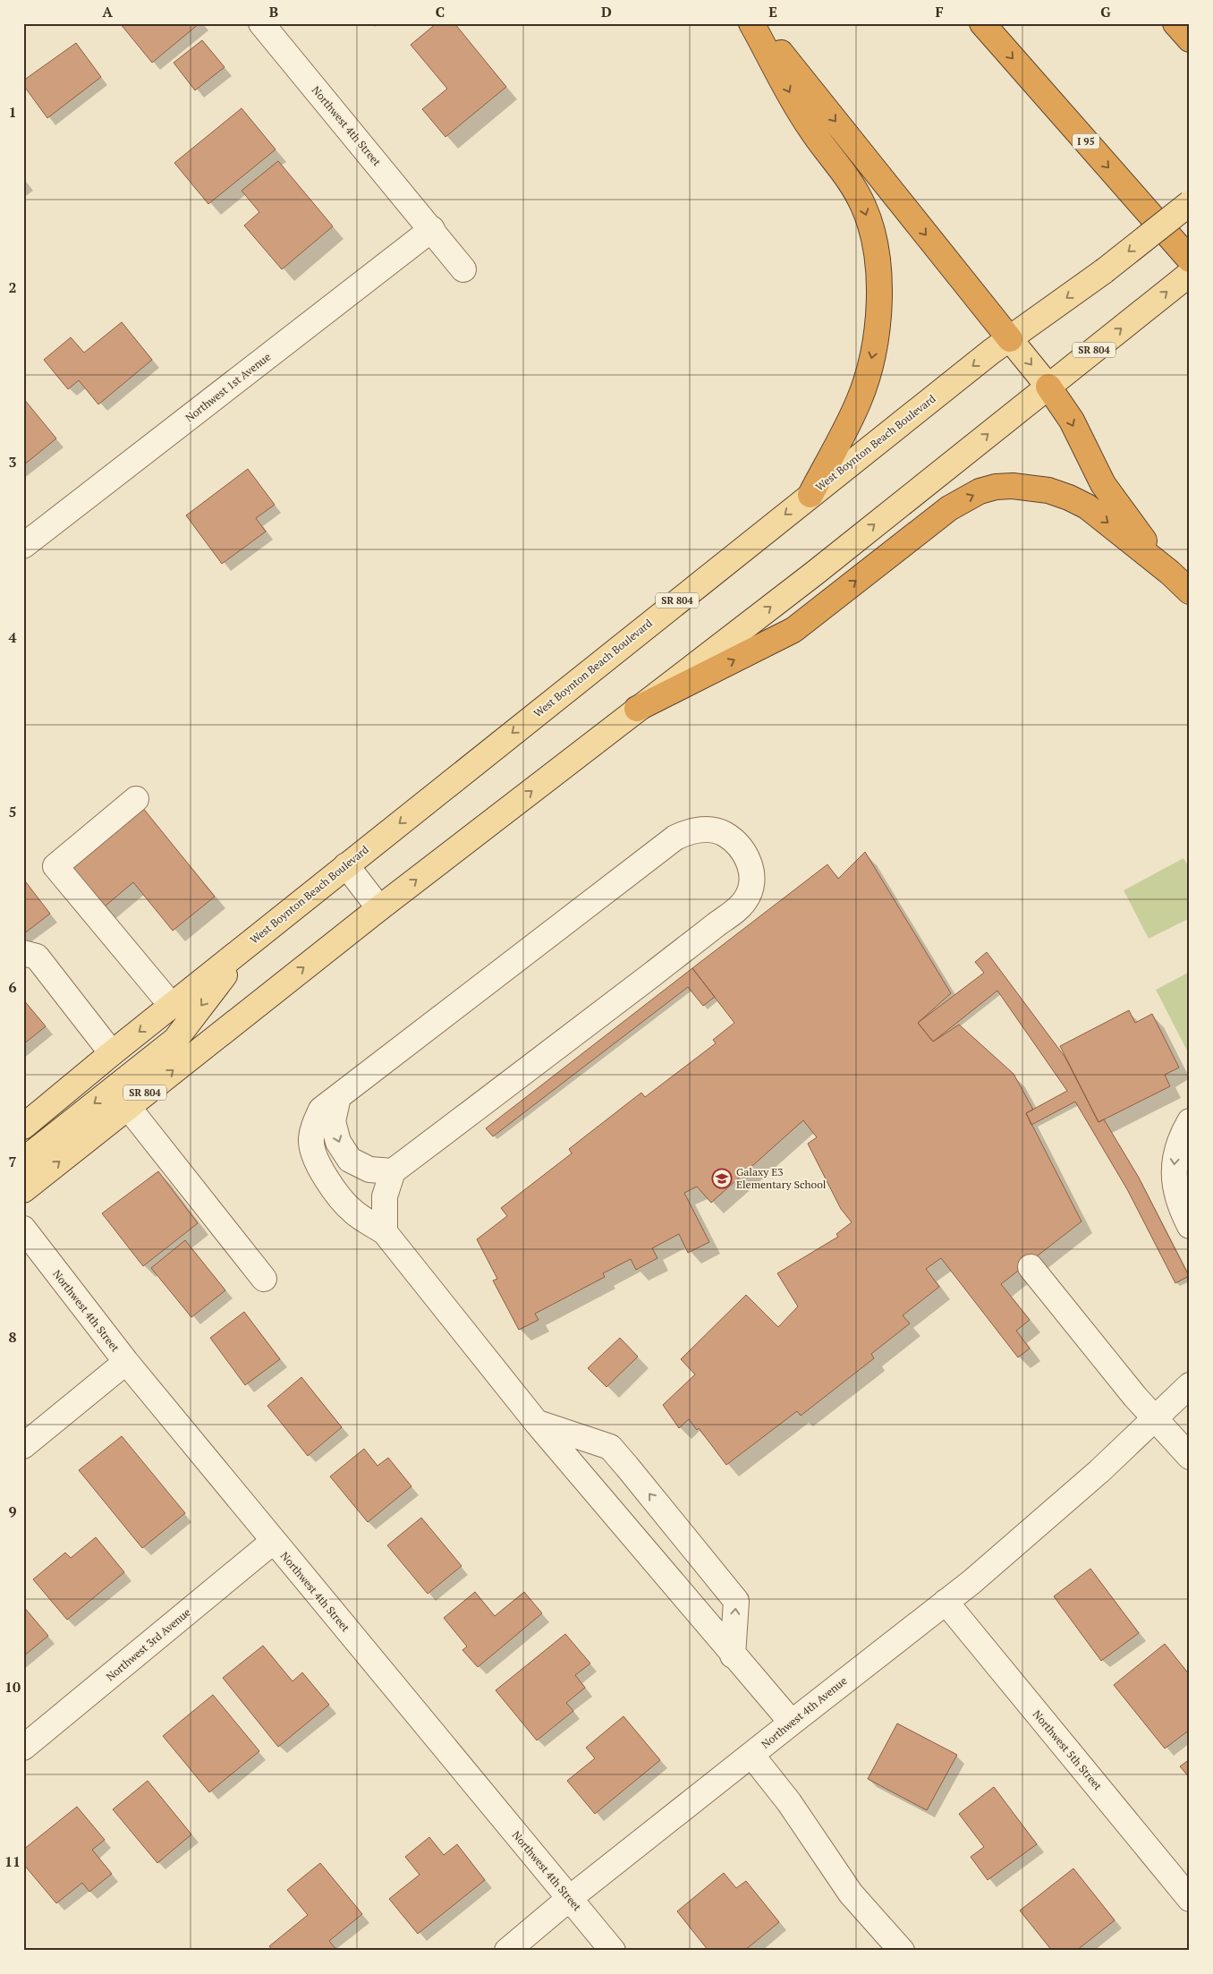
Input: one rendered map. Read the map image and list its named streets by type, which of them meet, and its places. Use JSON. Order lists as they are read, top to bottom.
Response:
{
  "streets": {
    "highway": ["I 95"],
    "main road": ["SR 804", "West Boynton Beach Boulevard"],
    "street": [
      "Northwest 4th Street",
      "Northwest 1st Avenue",
      "Northwest 3rd Avenue",
      "Northwest 4th Avenue",
      "Northwest 5th Street"
    ]
  },
  "crossings": [
    ["Northwest 4th Street", "Northwest 1st Avenue"],
    ["Northwest 4th Street", "Northwest 3rd Avenue"],
    ["Northwest 4th Street", "Northwest 4th Avenue"],
    ["Northwest 4th Avenue", "Northwest 5th Street"]
  ],
  "places": {
    "school or university": ["Galaxy E3 Elementary School"]
  },
  "grid": {
    "columns": [
      "A",
      "B",
      "C",
      "D",
      "E",
      "F",
      "G"
    ],
    "rows": [
      "1",
      "2",
      "3",
      "4",
      "5",
      "6",
      "7",
      "8",
      "9",
      "10",
      "11"
    ]
  }
}
